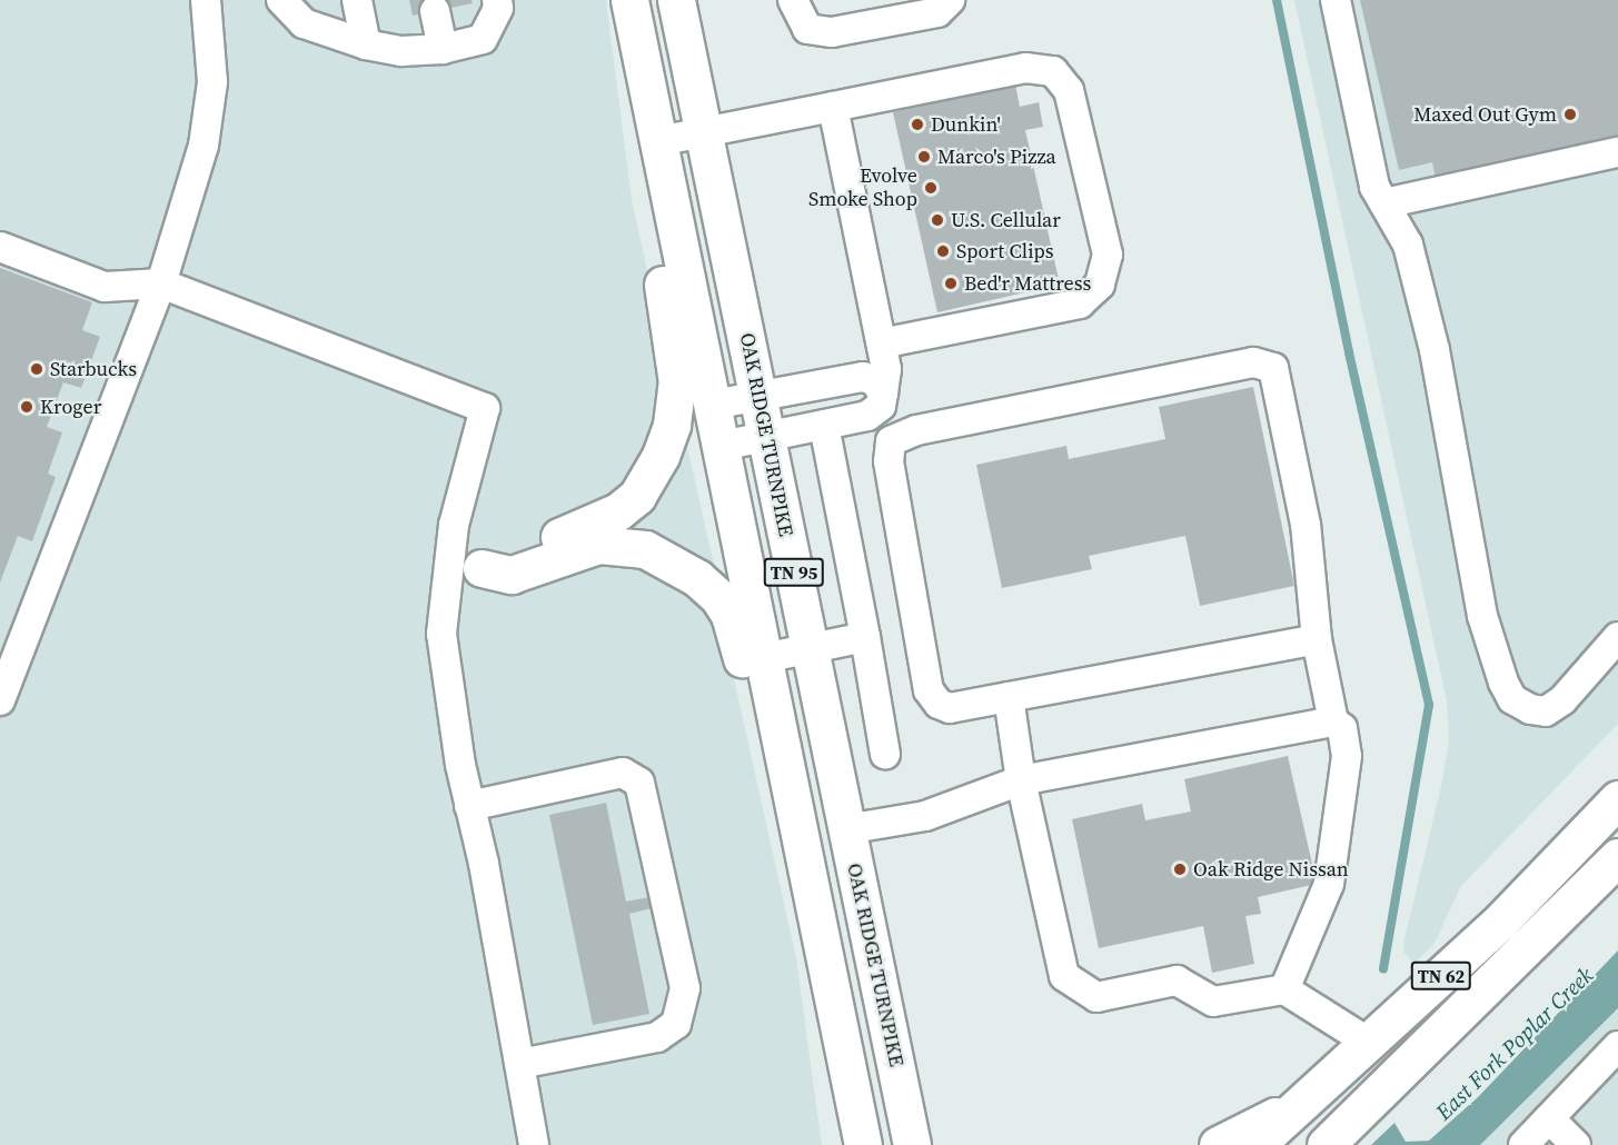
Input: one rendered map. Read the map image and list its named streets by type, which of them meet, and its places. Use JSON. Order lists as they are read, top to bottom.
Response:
{
  "streets": {
    "highway": ["OAK RIDGE TURNPIKE", "TN 95", "TN 62"]
  },
  "water": ["East Fork Poplar Creek"],
  "places": [
    "Maxed Out Gym",
    "Dunkin'",
    "Marco's Pizza",
    "Evolve Smoke Shop",
    "U.S. Cellular",
    "Sport Clips",
    "Bed'r Mattress",
    "Starbucks",
    "Kroger",
    "Oak Ridge Nissan"
  ]
}
